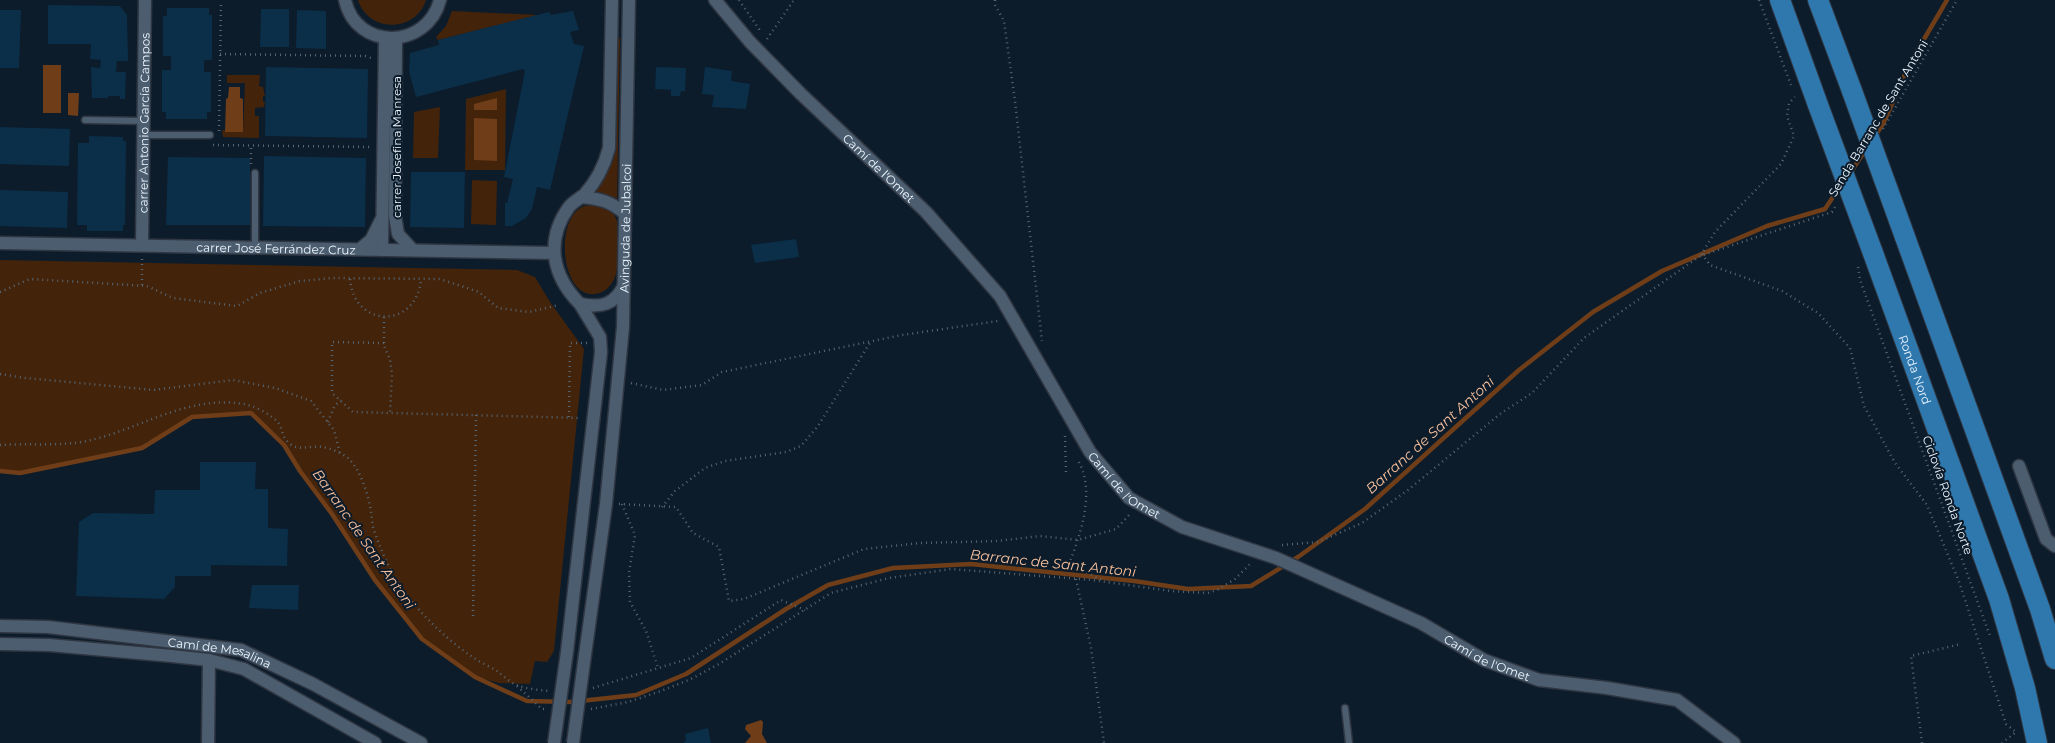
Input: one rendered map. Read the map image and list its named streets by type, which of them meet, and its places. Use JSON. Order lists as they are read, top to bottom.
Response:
{
  "streets": {
    "main road": ["Ronda Nord"],
    "street": [
      "carrer Antonio García Campos",
      "carrer Josefina Manresa",
      "Camí de l'Omet",
      "Avinguda de Jubalcoi",
      "carrer José Ferrández Cruz",
      "Camí de Mesalina"
    ],
    "path": ["Senda Barranc de Sant Antoni", "Ciclovía Ronda Norte"]
  },
  "crossings": [
    ["Senda Barranc de Sant Antoni", "Camí de l'Omet"],
    ["carrer Antonio García Campos", "carrer José Ferrández Cruz"],
    ["carrer Josefina Manresa", "carrer José Ferrández Cruz"],
    ["Avinguda de Jubalcoi", "carrer José Ferrández Cruz"],
    ["Ronda Nord", "Ciclovía Ronda Norte"]
  ],
  "water": ["Barranc de Sant Antoni"]
}
